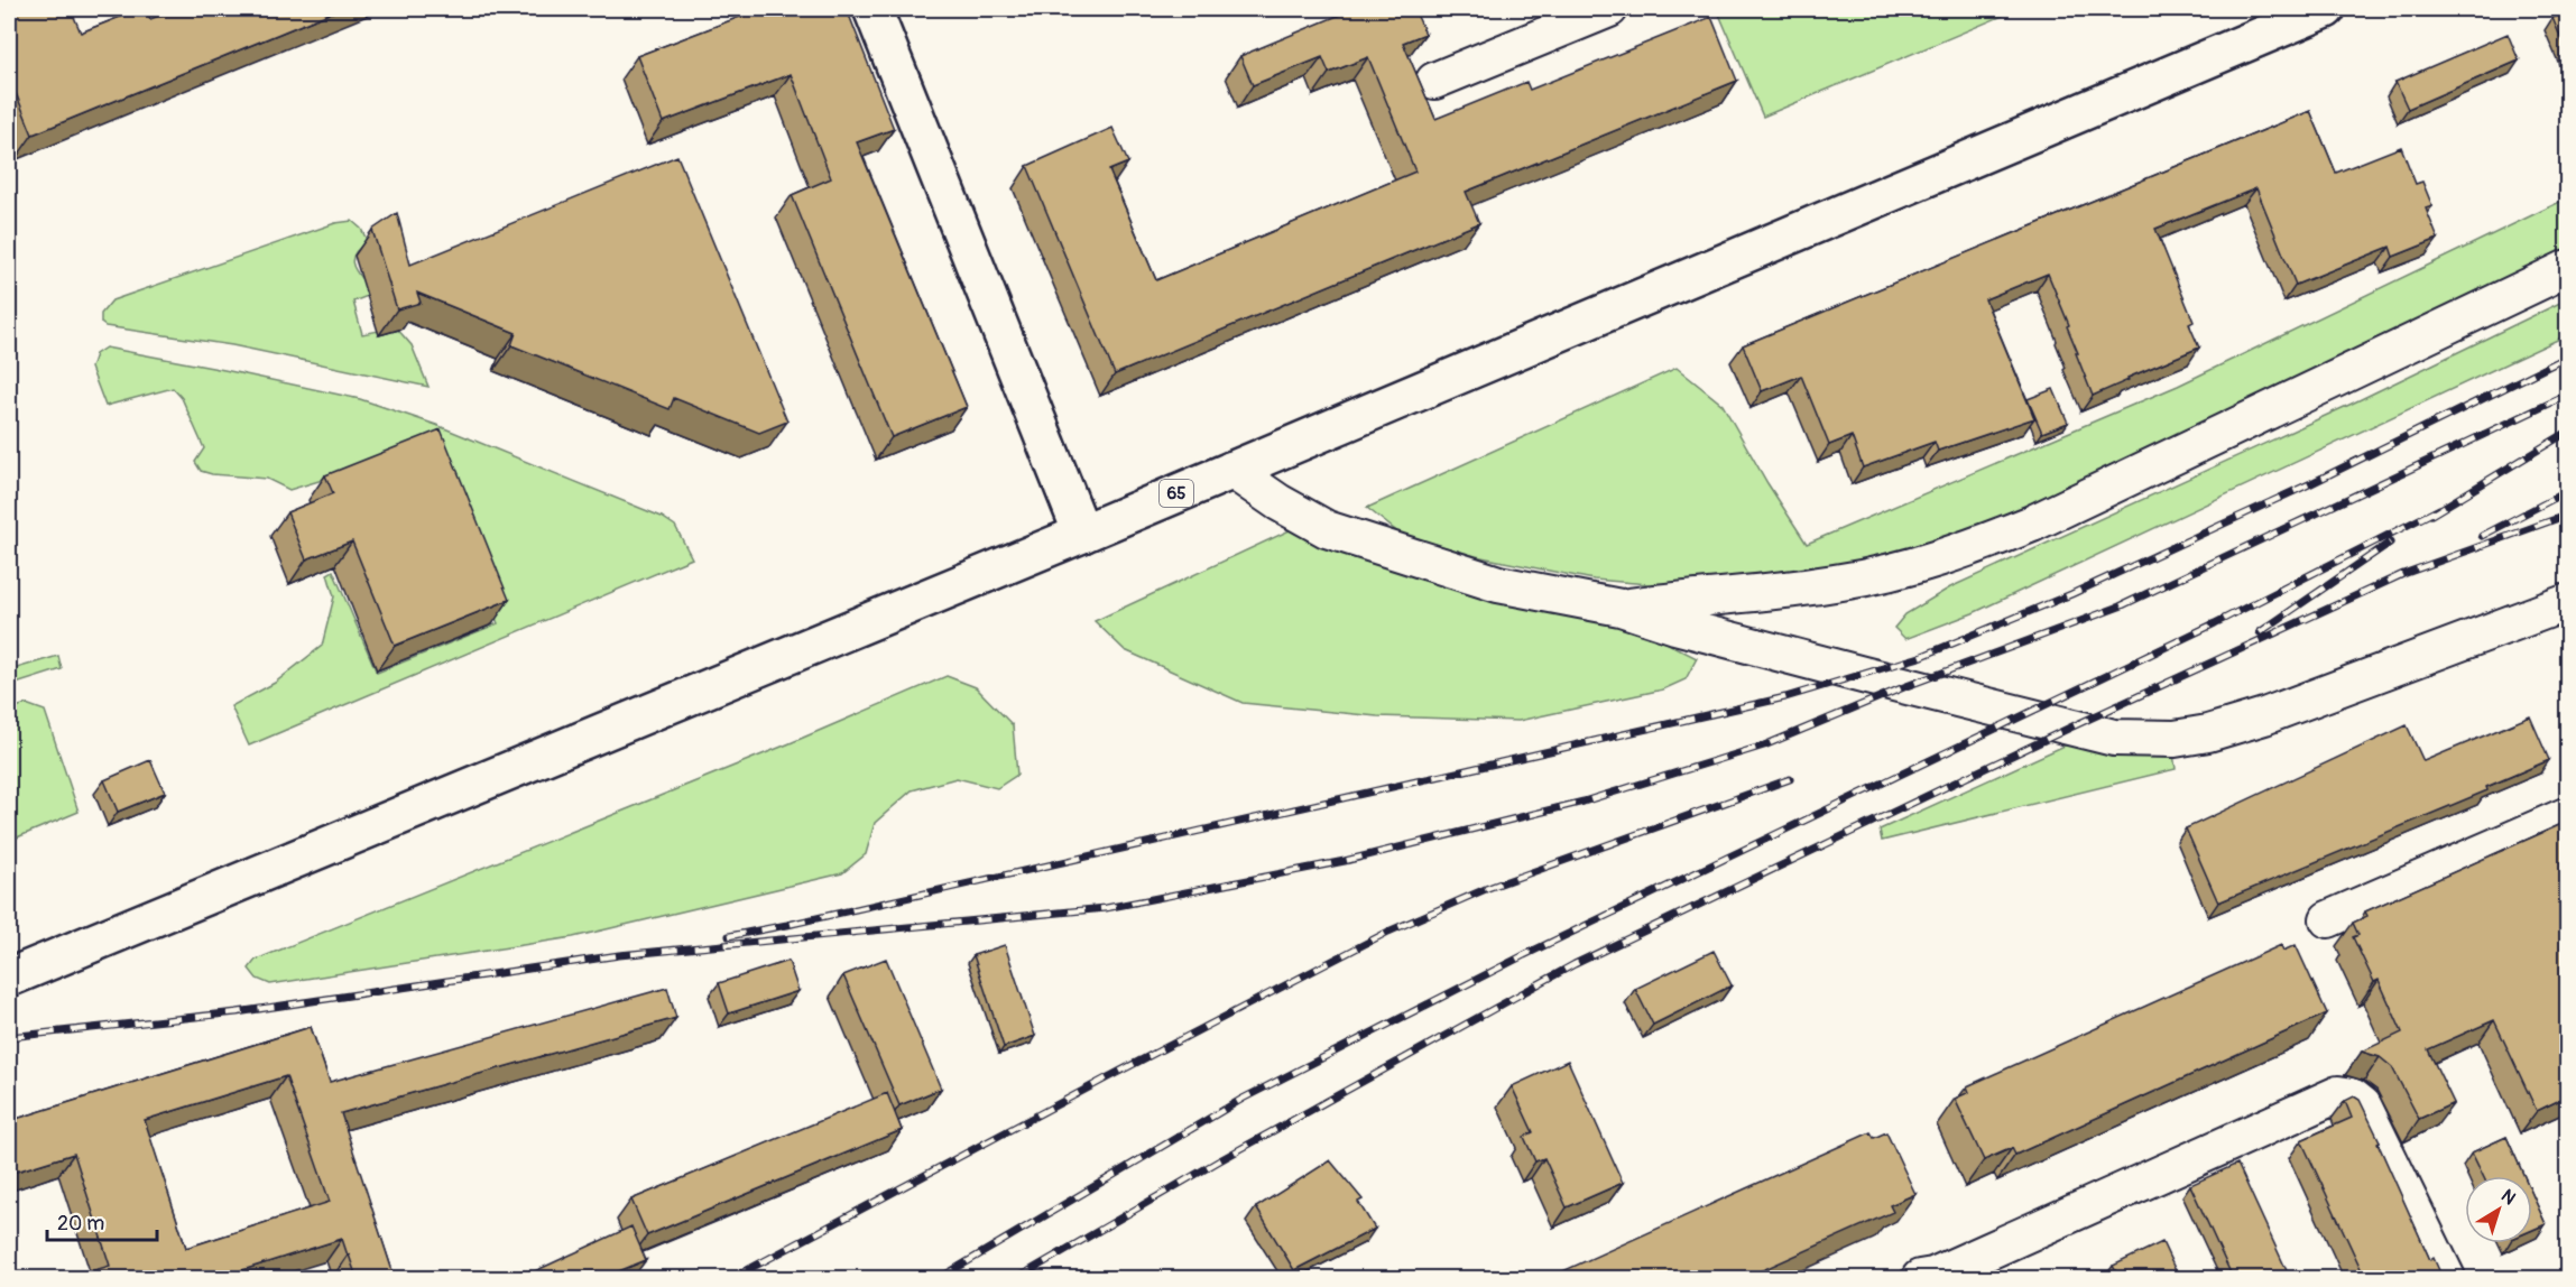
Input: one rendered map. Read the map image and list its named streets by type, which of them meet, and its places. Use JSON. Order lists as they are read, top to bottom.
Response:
{
  "streets": {
    "main road": ["65"]
  },
  "scale_bar": "20 m",
  "north": "top right"
}
